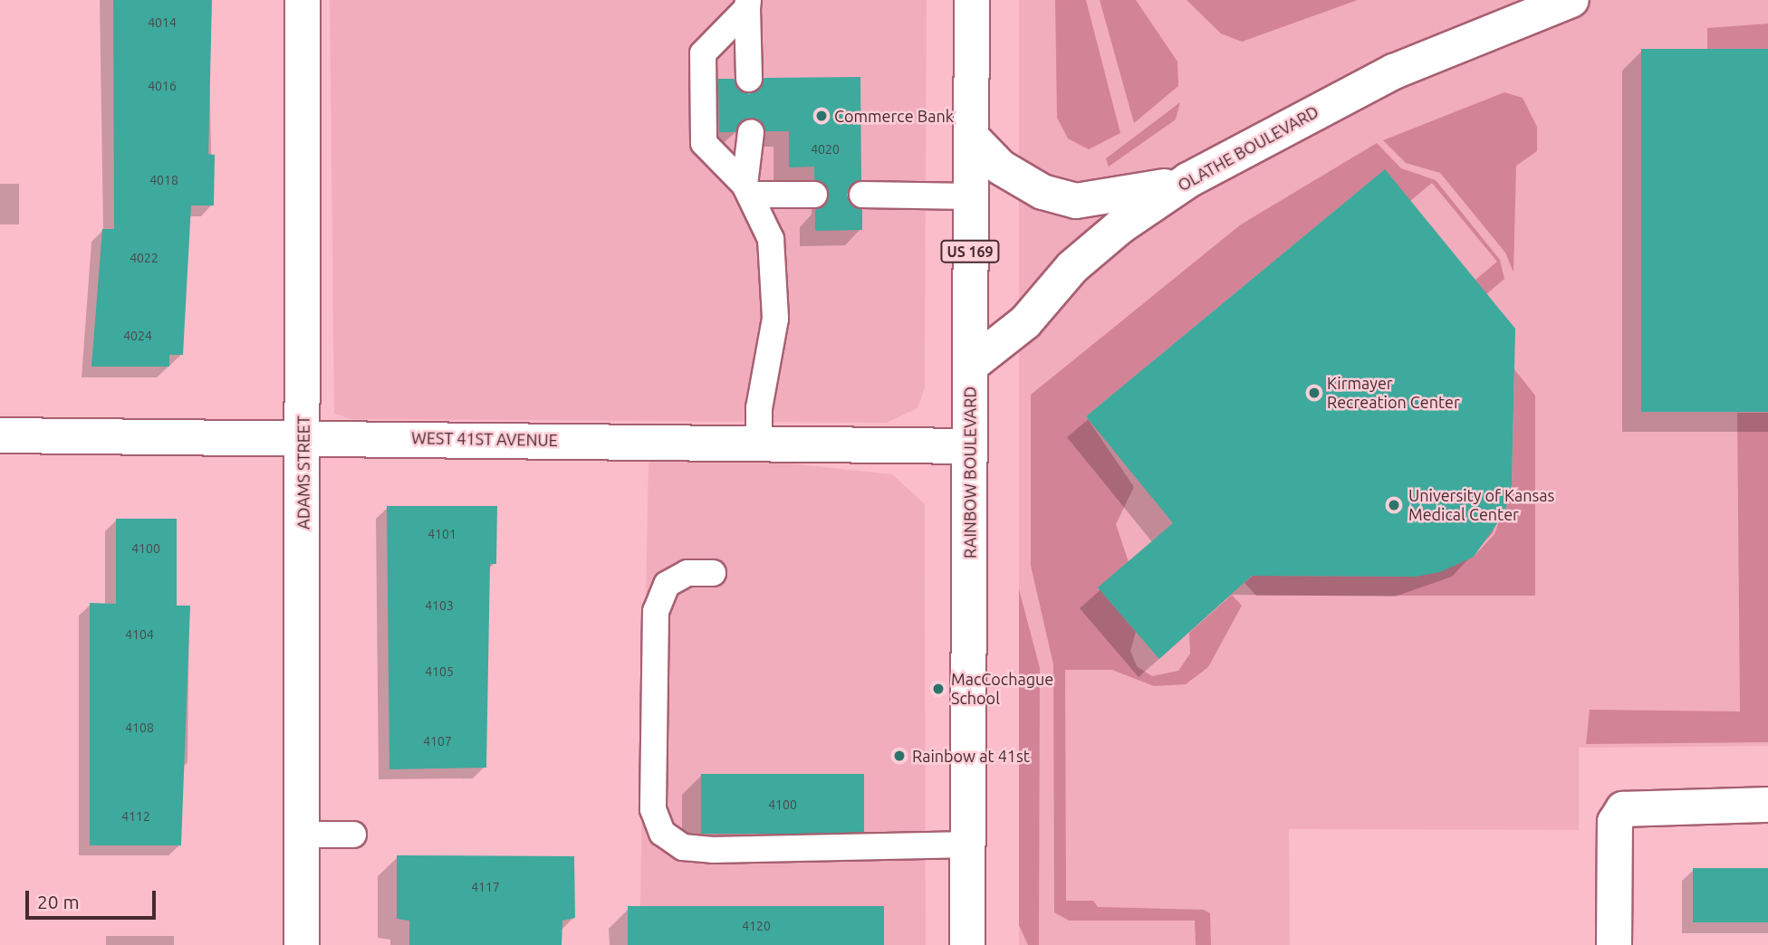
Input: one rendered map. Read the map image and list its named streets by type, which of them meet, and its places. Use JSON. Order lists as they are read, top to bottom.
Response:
{
  "streets": {
    "street": [
      "OLATHE BOULEVARD",
      "US 169",
      "WEST 41ST AVENUE",
      "ADAMS STREET",
      "RAINBOW BOULEVARD"
    ]
  },
  "crossings": [
    ["OLATHE BOULEVARD", "RAINBOW BOULEVARD"],
    ["WEST 41ST AVENUE", "ADAMS STREET"],
    ["WEST 41ST AVENUE", "RAINBOW BOULEVARD"]
  ],
  "places": [
    "Commerce Bank",
    "Kirmayer Recreation Center",
    "University of Kansas Medical Center",
    "MacCochague School",
    "Rainbow at 41st"
  ],
  "house_numbers": [
    "4014",
    "4016",
    "4020",
    "4018",
    "4022",
    "4024",
    "4101",
    "4100",
    "4103",
    "4104",
    "4105",
    "4108",
    "4107",
    "4100",
    "4112",
    "4117",
    "4120"
  ],
  "scale_bar": "20 m"
}
